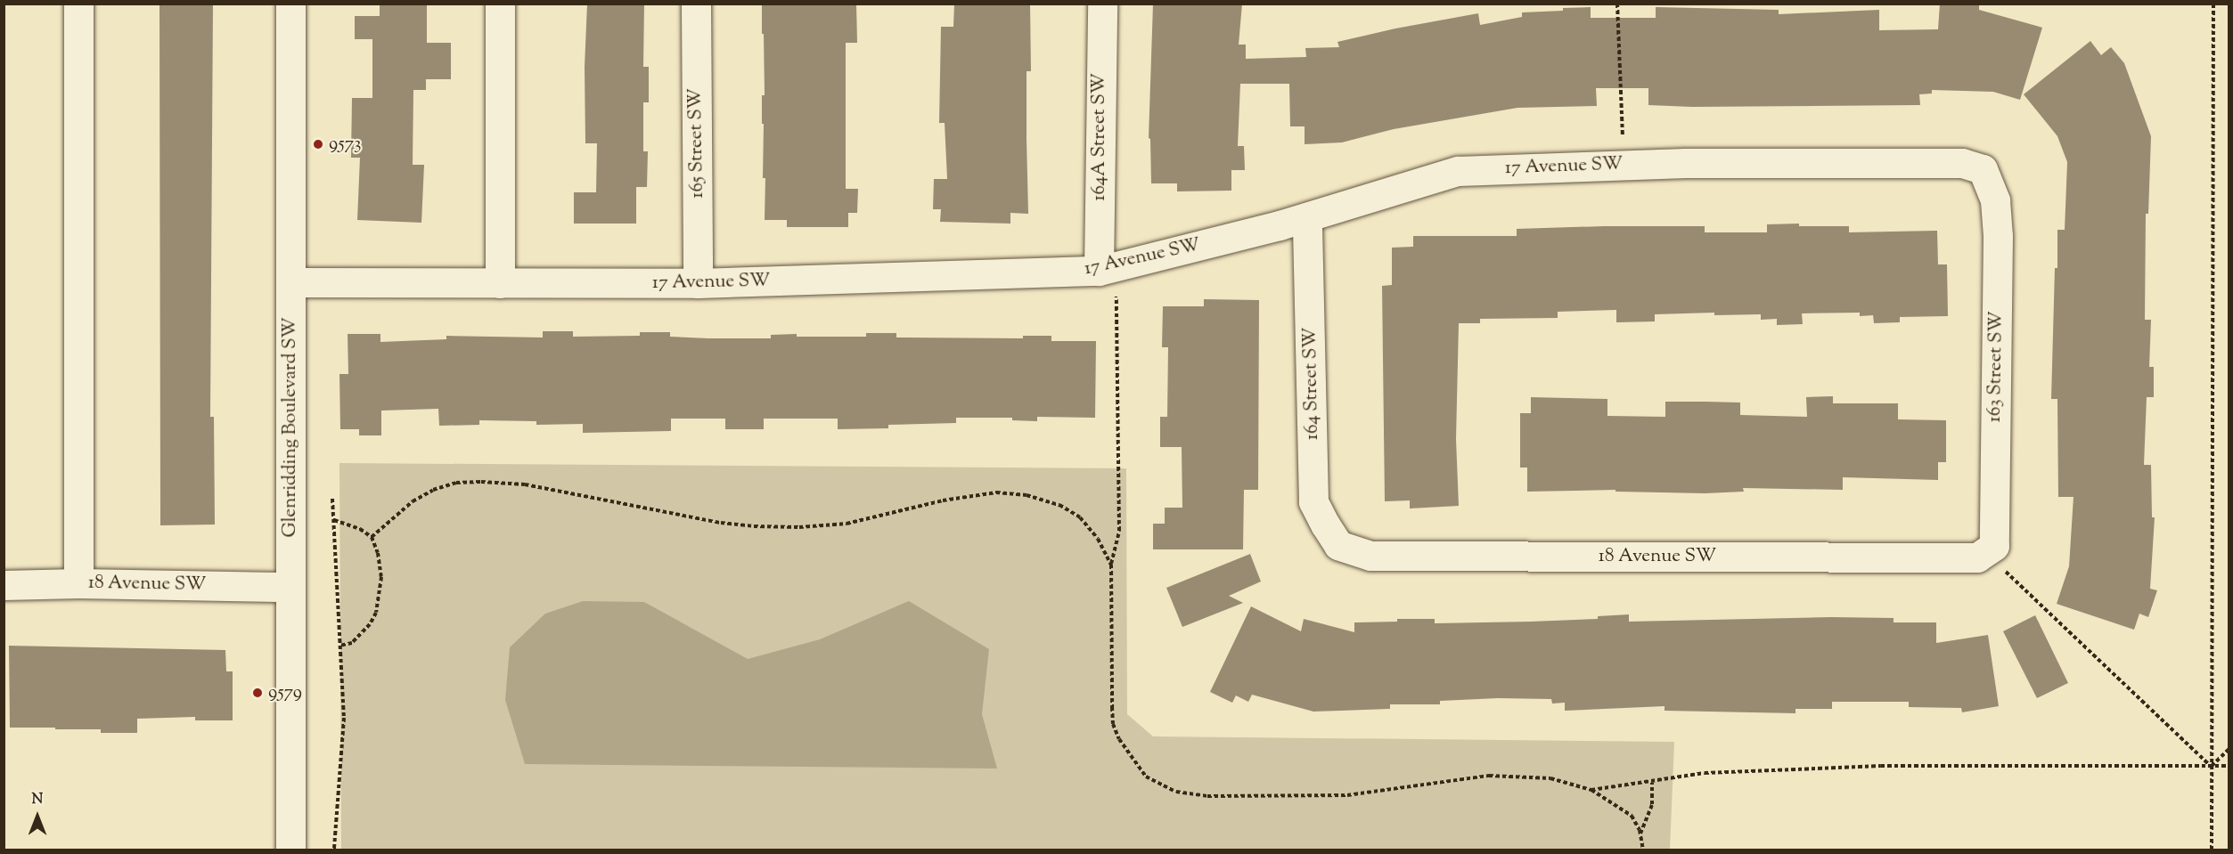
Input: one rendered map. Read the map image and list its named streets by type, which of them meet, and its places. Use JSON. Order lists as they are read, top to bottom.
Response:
{
  "streets": {
    "street": [
      "164A Street SW",
      "165 Street SW",
      "17 Avenue SW",
      "163 Street SW",
      "164 Street SW",
      "Glenridding Boulevard SW",
      "18 Avenue SW"
    ]
  },
  "crossings": [
    ["164A Street SW", "17 Avenue SW"],
    ["165 Street SW", "17 Avenue SW"],
    ["17 Avenue SW", "163 Street SW"],
    ["17 Avenue SW", "164 Street SW"],
    ["17 Avenue SW", "Glenridding Boulevard SW"],
    ["163 Street SW", "18 Avenue SW"],
    ["164 Street SW", "18 Avenue SW"],
    ["Glenridding Boulevard SW", "18 Avenue SW"]
  ],
  "places": ["9573", "9579"],
  "north": "top"
}
